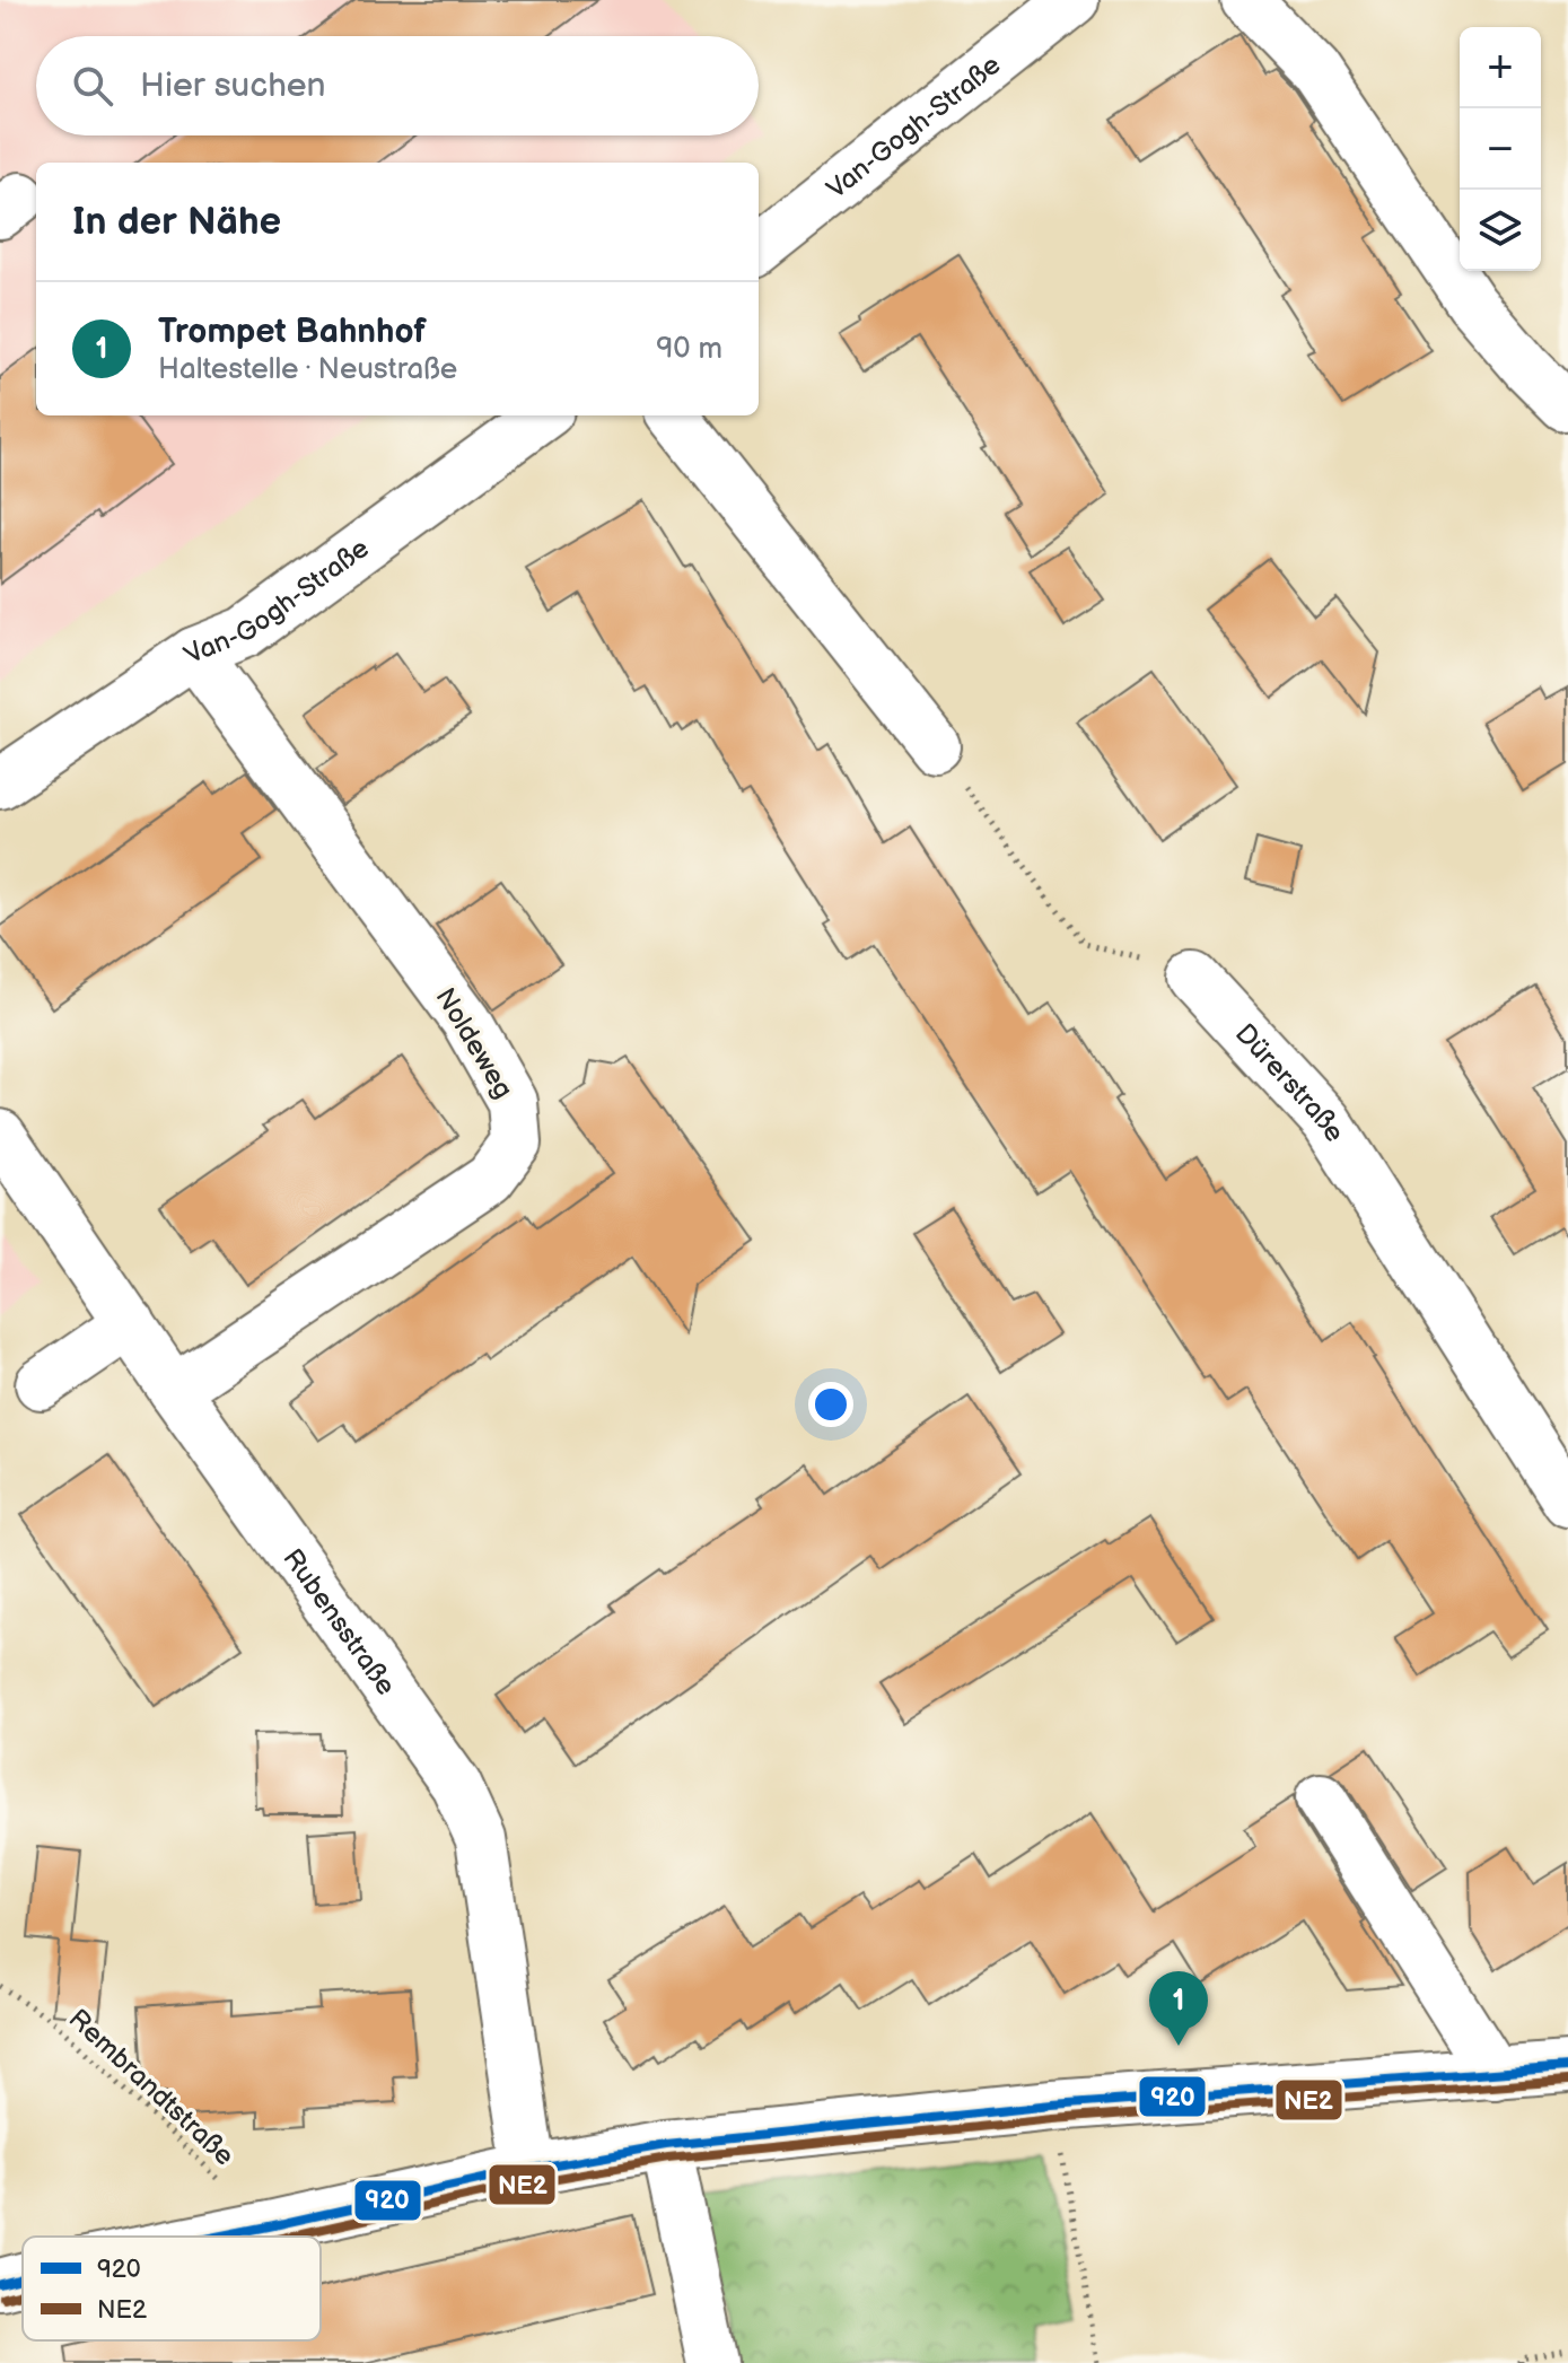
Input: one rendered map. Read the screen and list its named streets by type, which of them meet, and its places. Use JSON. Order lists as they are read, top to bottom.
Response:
{
  "streets": {
    "street": [
      "Van-Gogh-Straße",
      "Noldeweg",
      "Dürerstraße",
      "Rubensstraße"
    ],
    "path": ["Rembrandtstraße"]
  },
  "crossings": [
    ["Van-Gogh-Straße", "Noldeweg"],
    ["Noldeweg", "Rubensstraße"]
  ],
  "lines": ["transit line 920", "transit line NE2"],
  "legend": ["920", "NE2"],
  "page": {
    "map_buttons": ["+", "−"],
    "search": "Hier suchen",
    "heading": "In der Nähe",
    "list": [
      {
        "mark": "1",
        "name": "Trompet Bahnhof",
        "note": "Haltestelle · Neustraße",
        "value": "90 m"
      }
    ],
    "pins": "1"
  }
}
